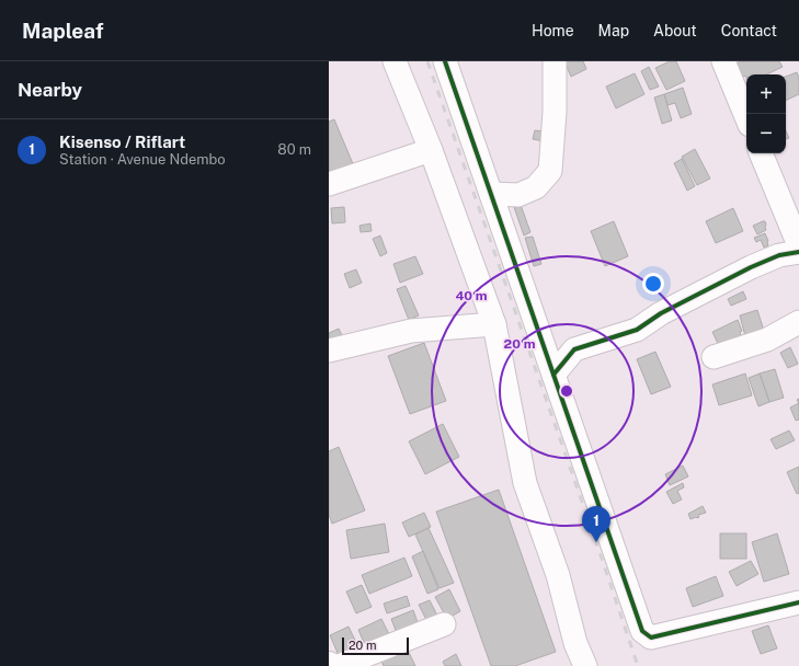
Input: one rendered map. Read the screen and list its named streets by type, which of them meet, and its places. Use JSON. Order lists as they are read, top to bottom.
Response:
{
  "scale_bar": "20 m",
  "page": {
    "header": "Mapleaf",
    "nav": [
      "Home",
      "Map",
      "About",
      "Contact"
    ],
    "heading": "Nearby",
    "map_buttons": ["+", "−"],
    "list": [
      {
        "mark": "1",
        "name": "Kisenso / Riflart",
        "note": "Station · Avenue Ndembo",
        "value": "80 m"
      }
    ],
    "pins": "1",
    "scale": "20 m"
  },
  "rings": ["40 m", "20 m"]
}
